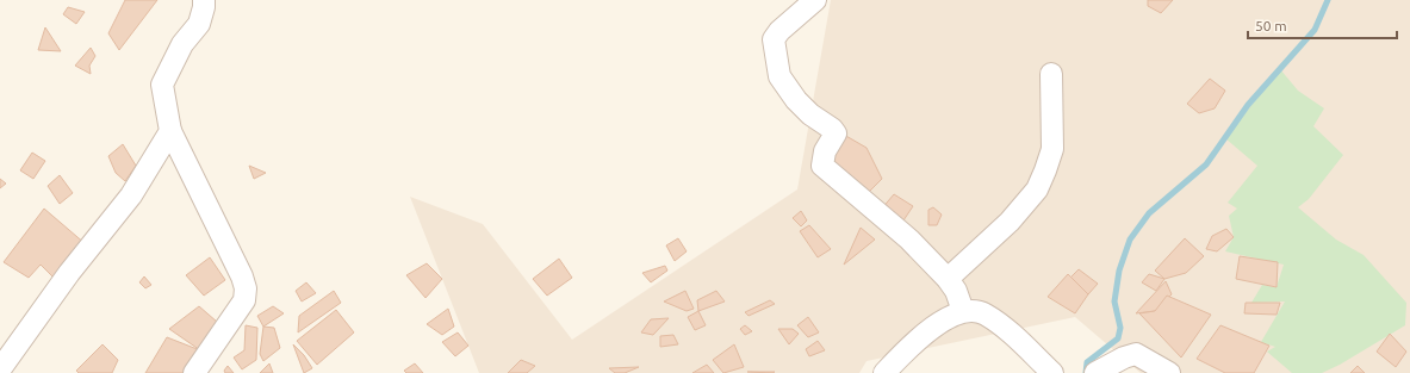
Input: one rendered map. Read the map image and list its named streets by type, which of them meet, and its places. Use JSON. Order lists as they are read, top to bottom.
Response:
{
  "scale_bar": "50 m"
}
